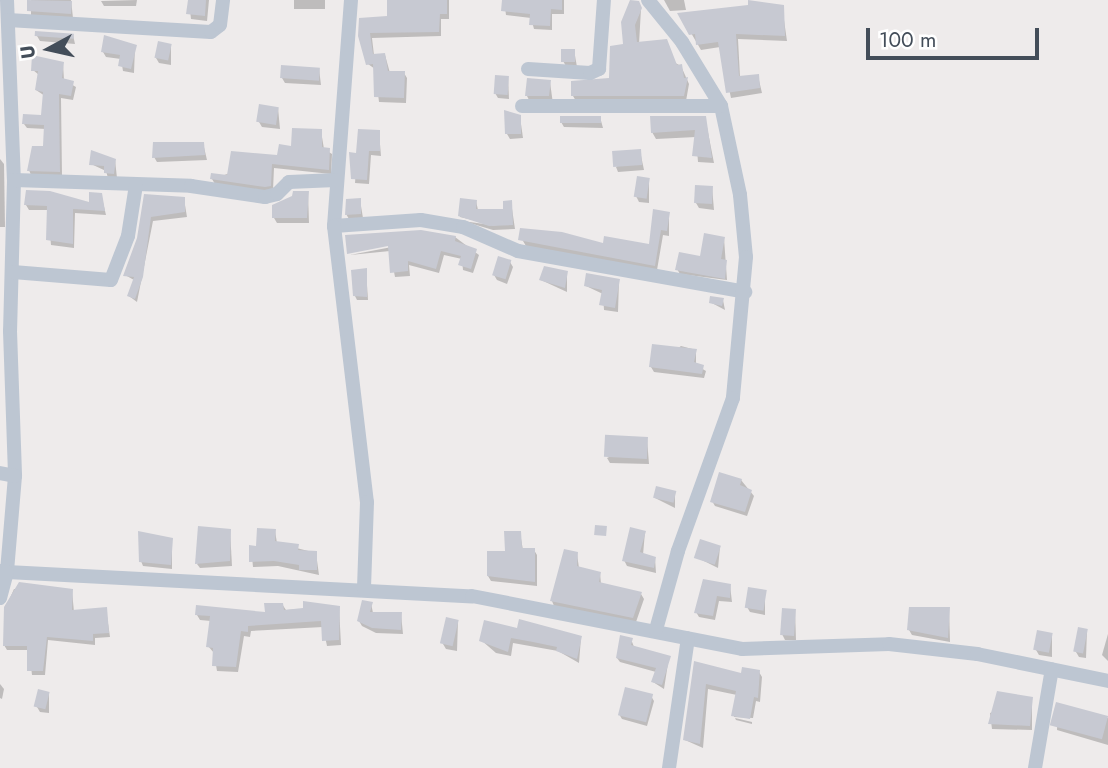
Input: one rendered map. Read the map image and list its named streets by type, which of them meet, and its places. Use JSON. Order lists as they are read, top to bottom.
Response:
{
  "scale_bar": "100 m",
  "north": "left"
}
